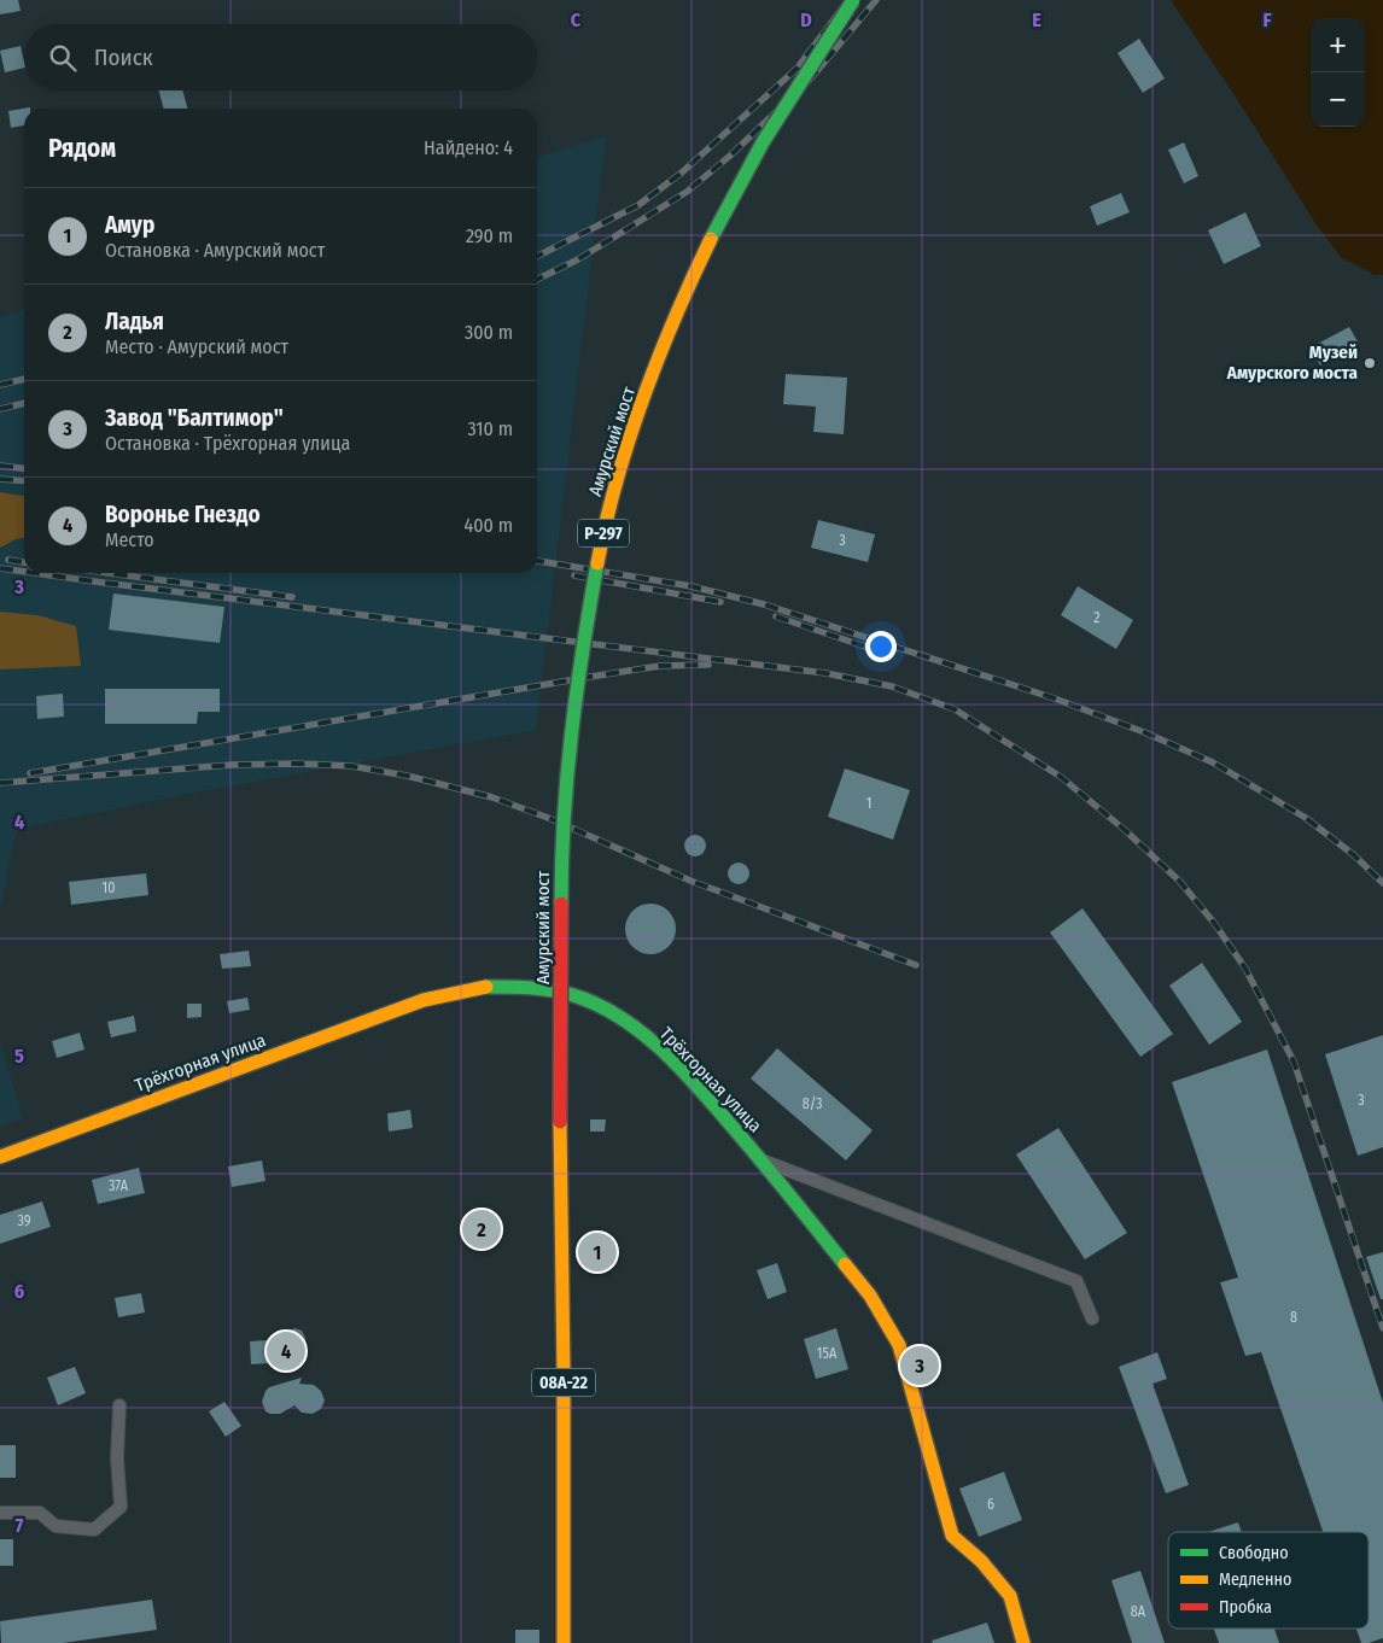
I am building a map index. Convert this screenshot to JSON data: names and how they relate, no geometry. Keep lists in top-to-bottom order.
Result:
{
  "streets": {
    "main road": [
      "Амурский мост",
      "Р-297",
      "Трёхгорная улица",
      "08А-22"
    ]
  },
  "crossings": [
    ["Амурский мост", "08А-22"]
  ],
  "places": ["Музей Амурского моста"],
  "house_numbers": [
    "3",
    "2",
    "1",
    "10",
    "3",
    "8/3",
    "37А",
    "39",
    "8",
    "15А",
    "6",
    "8А"
  ],
  "legend": ["Свободно", "Медленно", "Пробка"],
  "page": {
    "map_buttons": ["+", "−"],
    "search": "Поиск",
    "heading": ["Рядом", "Найдено: 4"],
    "list": [
      {
        "mark": "1",
        "name": "Амур",
        "note": "Остановка · Амурский мост",
        "value": "290 m"
      },
      {
        "mark": "2",
        "name": "Ладья",
        "note": "Место · Амурский мост",
        "value": "300 m"
      },
      {
        "mark": "3",
        "name": "Завод \"Балтимор\"",
        "note": "Остановка · Трёхгорная улица",
        "value": "310 m"
      },
      {
        "mark": "4",
        "name": "Воронье Гнездо",
        "note": "Место",
        "value": "400 m"
      }
    ],
    "pins": [
      "2",
      "1",
      "4",
      "3"
    ]
  },
  "grid": {
    "columns": [
      "C",
      "D",
      "E",
      "F"
    ],
    "rows": [
      "3",
      "4",
      "5",
      "6",
      "7"
    ]
  }
}
